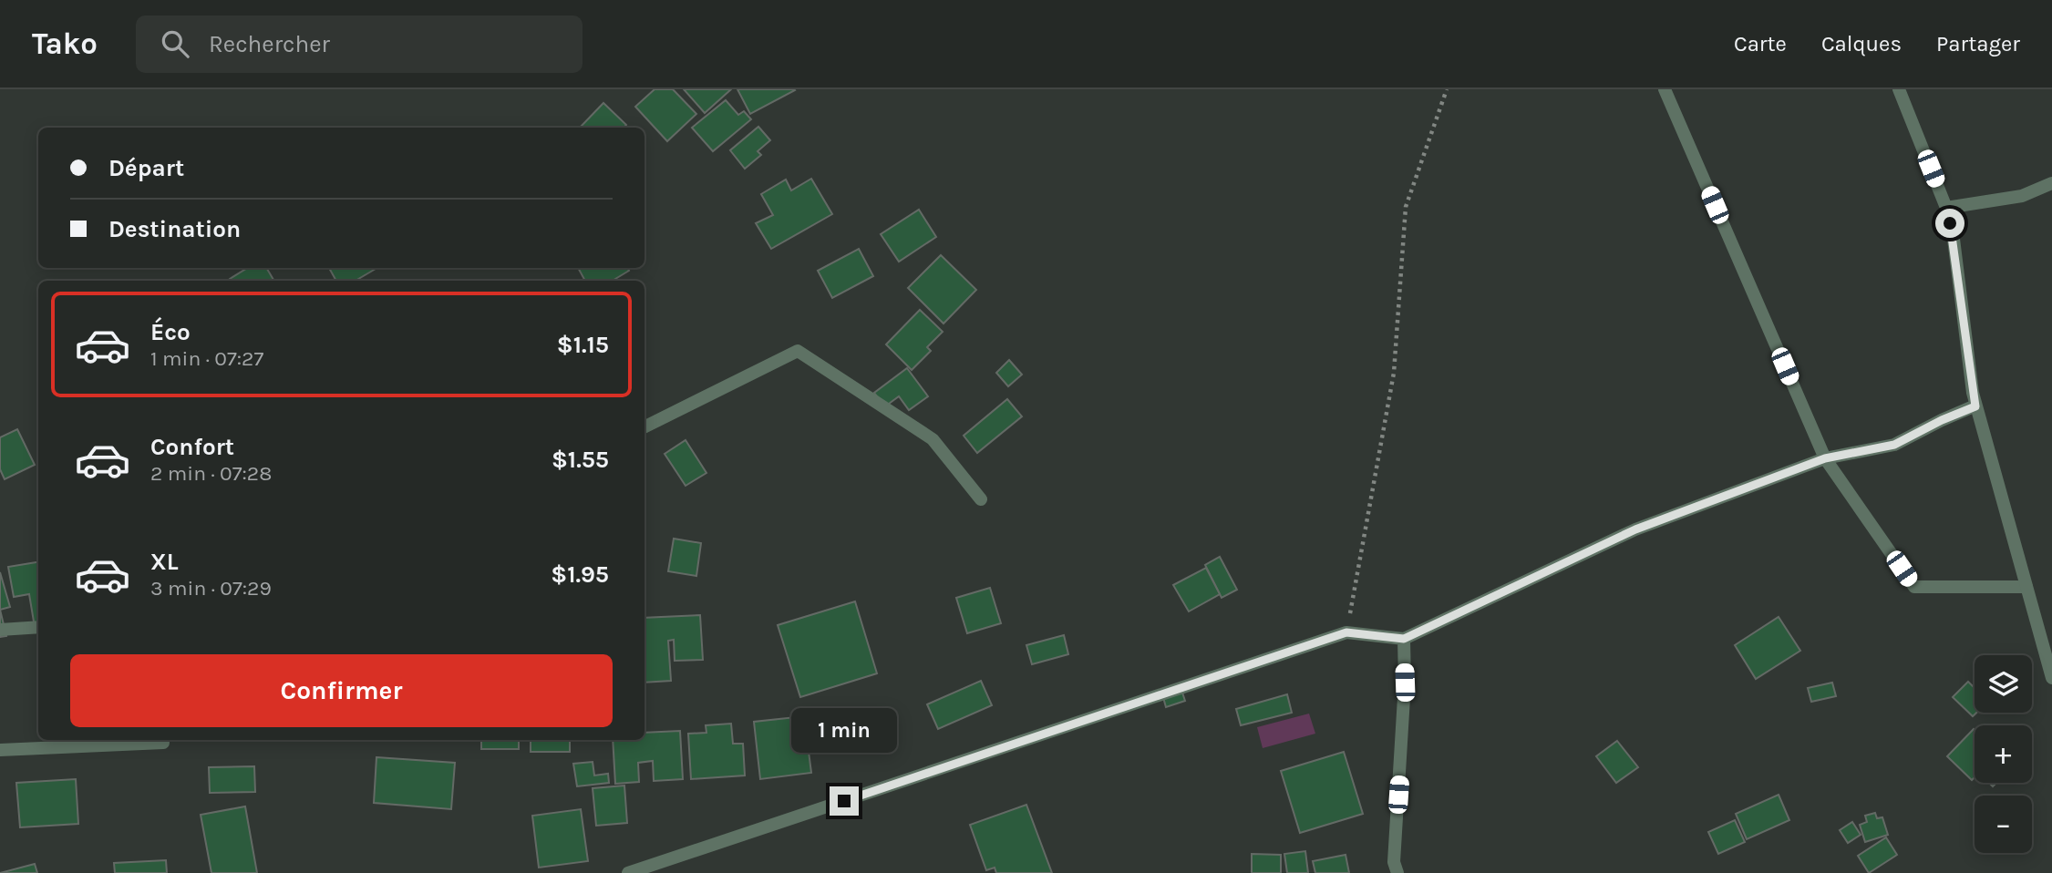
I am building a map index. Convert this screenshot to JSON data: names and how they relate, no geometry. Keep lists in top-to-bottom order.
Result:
{
  "page": {
    "header": "Tako",
    "search": "Rechercher",
    "nav": ["Carte", "Calques", "Partager"],
    "banner": ["Départ", "Destination"],
    "list": [
      {
        "name": "Éco",
        "note": "1 min · 07:27",
        "value": "$1.15"
      },
      {
        "name": "Confort",
        "note": "2 min · 07:28",
        "value": "$1.55"
      },
      {
        "name": "XL",
        "note": "3 min · 07:29",
        "value": "$1.95"
      }
    ],
    "buttons": "Confirmer",
    "map_buttons": ["+", "−"],
    "bubble": "1 min"
  }
}
